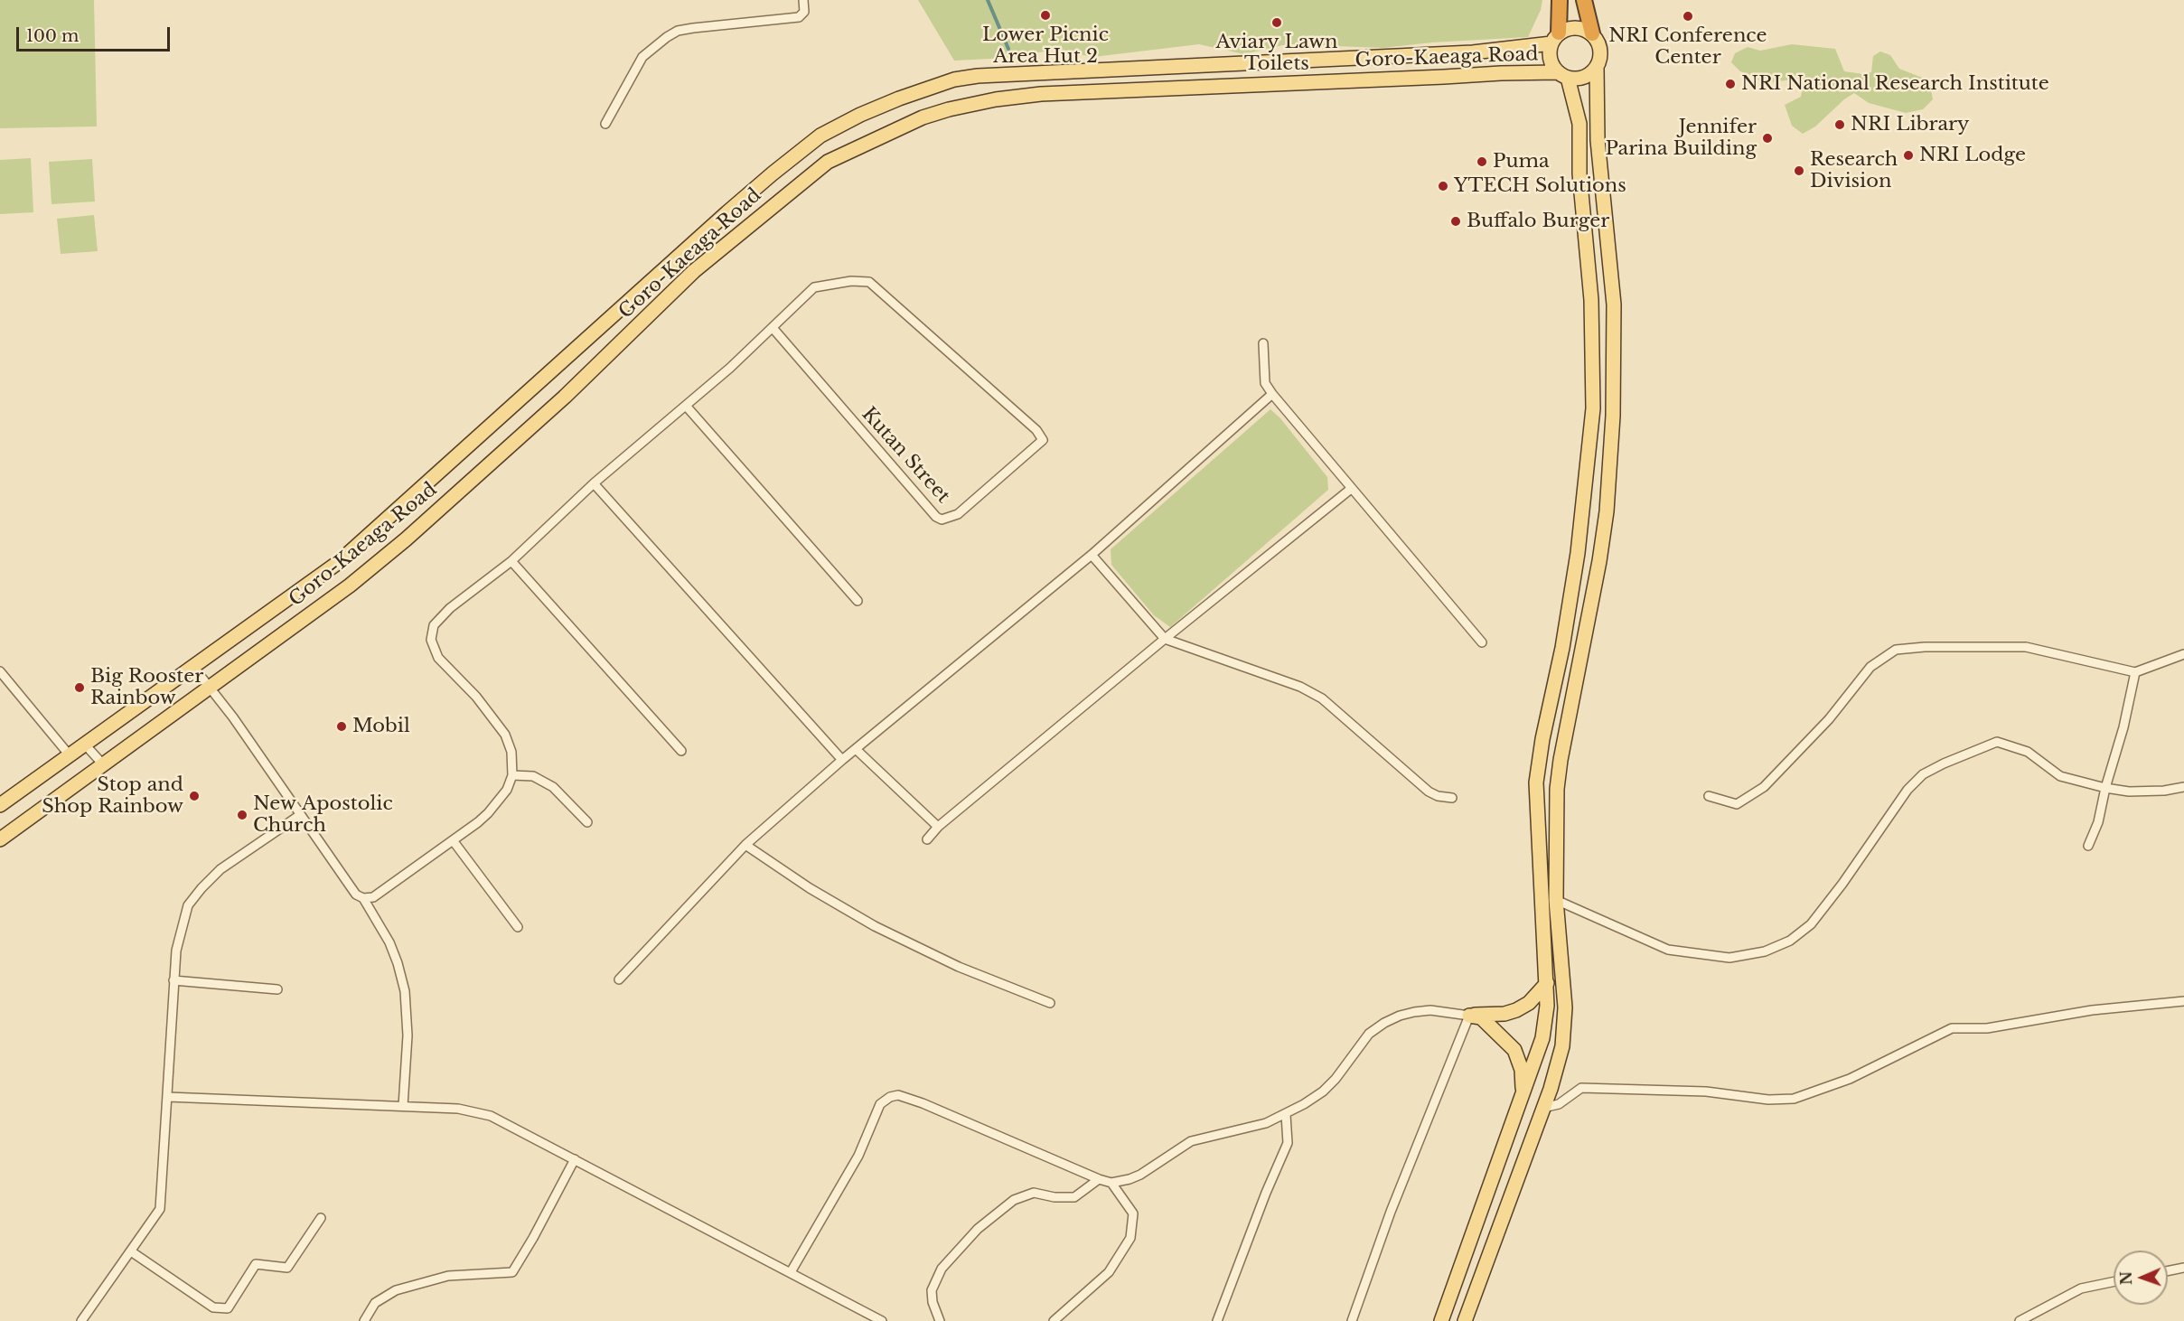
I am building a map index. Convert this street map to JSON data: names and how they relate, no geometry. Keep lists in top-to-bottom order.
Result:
{
  "streets": {
    "main road": ["Goro-Kaeaga Road"],
    "street": ["Kutan Street"]
  },
  "places": [
    "Lower Picnic Area Hut 2",
    "NRI Conference Center",
    "Aviary Lawn Toilets",
    "NRI National Research Institute",
    "NRI Library",
    "Jennifer Parina Building",
    "NRI Lodge",
    "Puma",
    "Research Division",
    "YTECH Solutions",
    "Buffalo Burger",
    "Big Rooster Rainbow",
    "Mobil",
    "Stop and Shop Rainbow",
    "New Apostolic Church"
  ],
  "scale_bar": "100 m",
  "north": "left"
}
